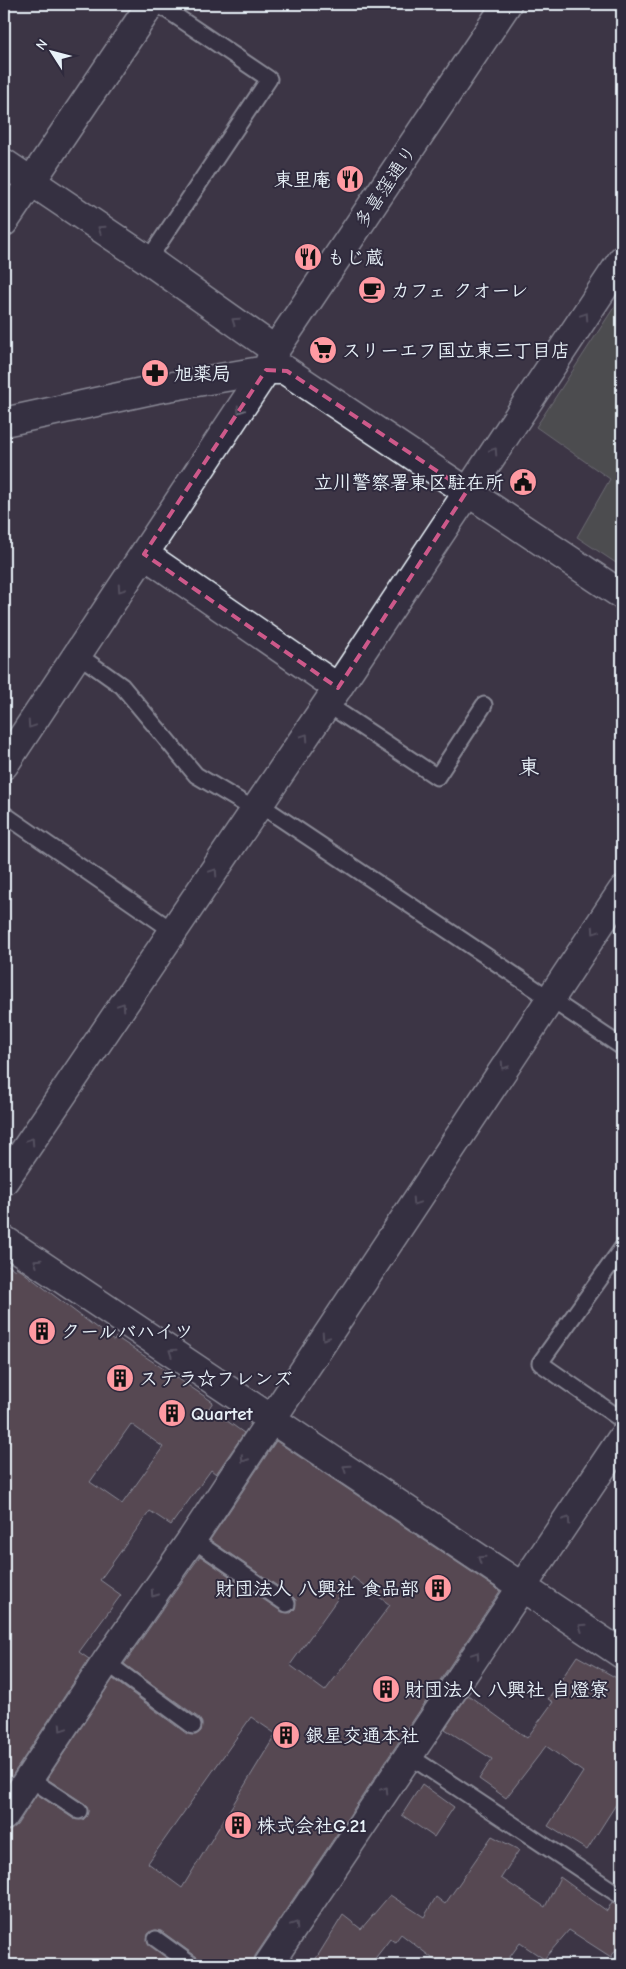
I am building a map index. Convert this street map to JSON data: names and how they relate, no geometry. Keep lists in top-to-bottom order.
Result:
{
  "streets": {
    "street": ["多喜窪通り"]
  },
  "districts": ["東"],
  "places": {
    "restaurant": ["東里庵", "もじ蔵"],
    "cafe": ["カフェ クオーレ"],
    "supermarket": ["スリーエフ国立東三丁目店"],
    "pharmacy": ["旭薬局"],
    "public building": ["立川警察署東区駐在所"],
    "building": [
      "クールバハイツ",
      "ステラ☆フレンズ",
      "Quartet",
      "財団法人 八興社 食品部",
      "財団法人 八興社 自燈寮",
      "銀星交通本社",
      "株式会社G.21"
    ]
  },
  "north": "top left"
}
